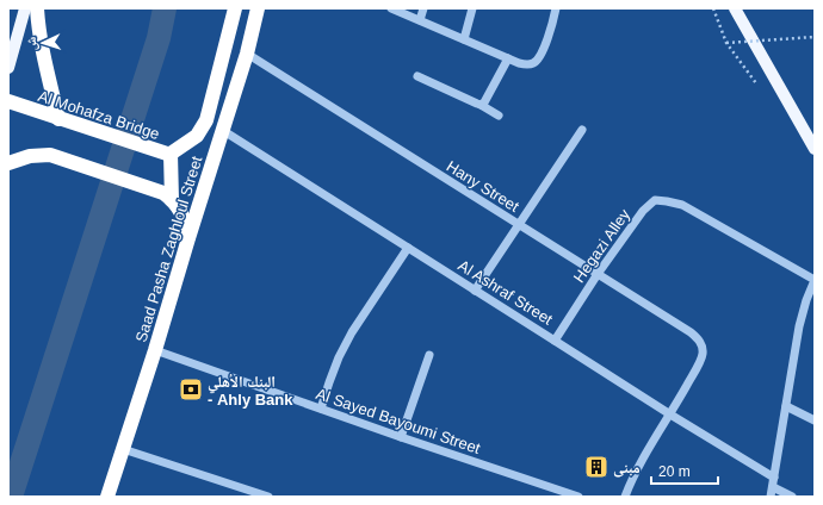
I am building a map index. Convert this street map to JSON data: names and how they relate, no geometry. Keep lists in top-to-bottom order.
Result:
{
  "streets": {
    "highway": ["Al Mohafza Bridge", "Saad Pasha Zaghloul Street"],
    "street": [
      "Hany Street",
      "Hegazi Alley",
      "Al Ashraf Street",
      "Al Sayed Bayoumi Street"
    ]
  },
  "crossings": [
    ["Hany Street", "Hegazi Alley"],
    ["Hany Street", "Saad Pasha Zaghloul Street"],
    ["Hany Street", "Al Ashraf Street"],
    ["Hegazi Alley", "Al Ashraf Street"],
    ["Saad Pasha Zaghloul Street", "Al Ashraf Street"],
    ["Saad Pasha Zaghloul Street", "Al Sayed Bayoumi Street"]
  ],
  "places": {
    "bank": ["البنك الأهلي - Ahly Bank"],
    "building": ["مبنى"]
  },
  "scale_bar": "20 m",
  "north": "left"
}
